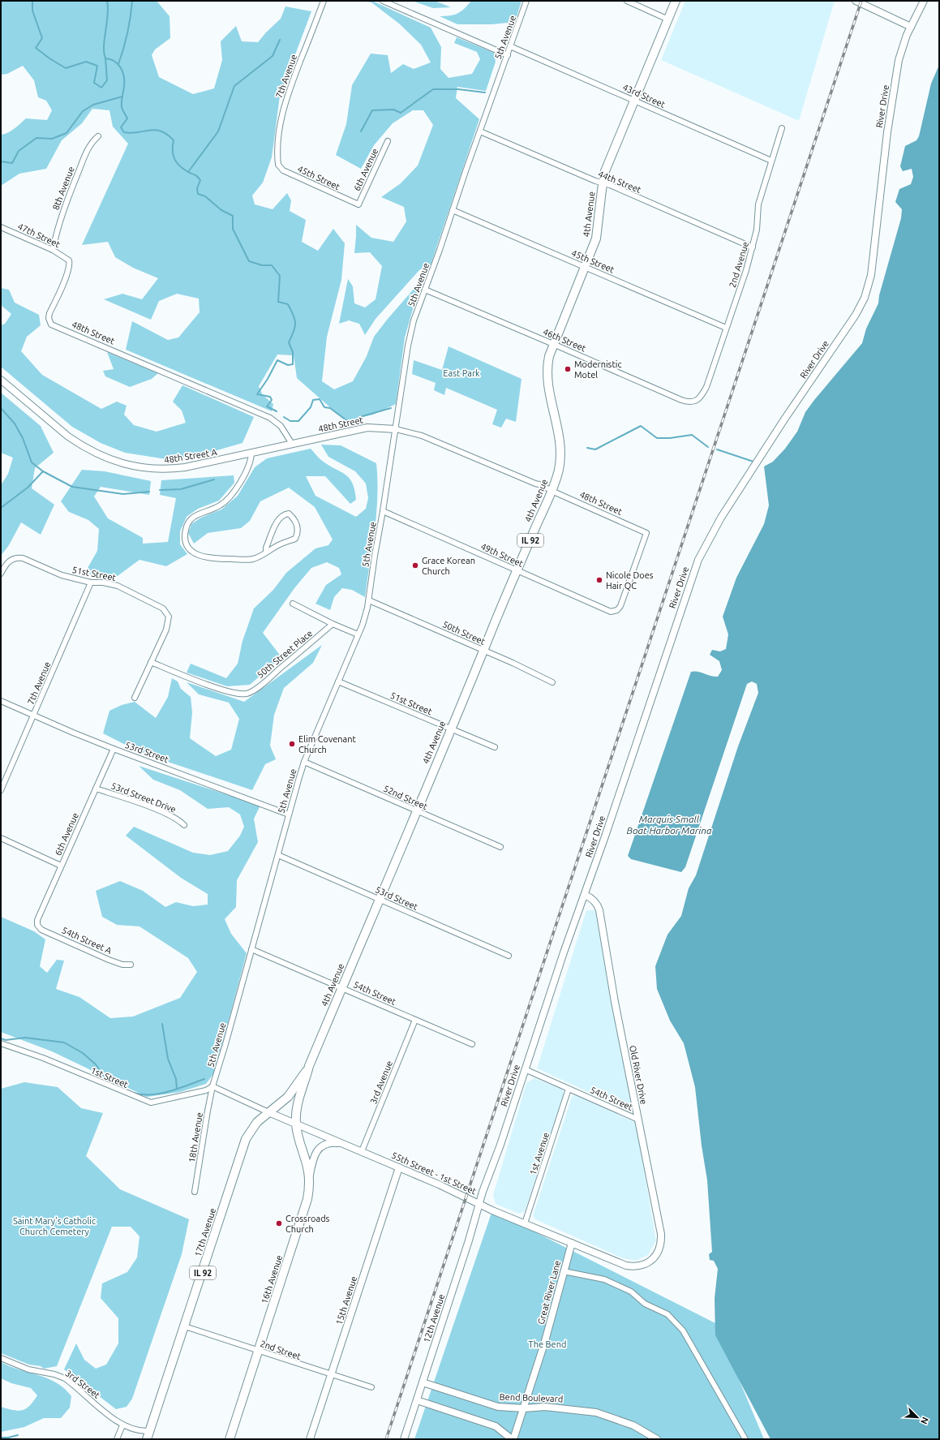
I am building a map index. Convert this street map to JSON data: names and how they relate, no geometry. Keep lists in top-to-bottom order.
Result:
{
  "streets": {
    "main road": [
      "4th Avenue",
      "IL 92",
      "17th Avenue",
      "16th Avenue"
    ],
    "street": [
      "5th Avenue",
      "7th Avenue",
      "43rd Street",
      "River Drive",
      "6th Avenue",
      "45th Street",
      "44th Street",
      "8th Avenue",
      "47th Street",
      "2nd Avenue",
      "48th Street",
      "46th Street",
      "48th Street A",
      "49th Street",
      "51st Street",
      "50th Street",
      "50th Street Place",
      "53rd Street",
      "53rd Street Drive",
      "52nd Street",
      "54th Street A",
      "54th Street",
      "Old River Drive",
      "1st Street",
      "3rd Avenue",
      "18th Avenue",
      "1st Avenue",
      "55th Street - 1st Street",
      "Great River Lane",
      "15th Avenue",
      "12th Avenue",
      "2nd Street",
      "3rd Street",
      "Bend Boulevard"
    ]
  },
  "crossings": [
    ["5th Avenue", "43rd Street"],
    ["5th Avenue", "45th Street"],
    ["5th Avenue", "44th Street"],
    ["5th Avenue", "48th Street"],
    ["5th Avenue", "46th Street"],
    ["5th Avenue", "49th Street"],
    ["5th Avenue", "51st Street"],
    ["5th Avenue", "50th Street"],
    ["5th Avenue", "53rd Street"],
    ["5th Avenue", "52nd Street"],
    ["5th Avenue", "54th Street"],
    ["5th Avenue", "1st Street"],
    ["5th Avenue", "18th Avenue"],
    ["5th Avenue", "55th Street - 1st Street"],
    ["7th Avenue", "45th Street"],
    ["7th Avenue", "51st Street"],
    ["7th Avenue", "53rd Street"],
    ["43rd Street", "4th Avenue"],
    ["43rd Street", "2nd Avenue"],
    ["River Drive", "54th Street"],
    ["River Drive", "Old River Drive"],
    ["River Drive", "55th Street - 1st Street"],
    ["River Drive", "12th Avenue"],
    ["6th Avenue", "45th Street"],
    ["6th Avenue", "53rd Street"],
    ["6th Avenue", "53rd Street Drive"],
    ["6th Avenue", "54th Street A"],
    ["45th Street", "4th Avenue"],
    ["45th Street", "2nd Avenue"],
    ["44th Street", "4th Avenue"],
    ["44th Street", "2nd Avenue"],
    ["8th Avenue", "47th Street"],
    ["4th Avenue", "48th Street"],
    ["4th Avenue", "46th Street"],
    ["4th Avenue", "49th Street"],
    ["4th Avenue", "51st Street"],
    ["4th Avenue", "50th Street"],
    ["4th Avenue", "53rd Street"],
    ["4th Avenue", "52nd Street"],
    ["4th Avenue", "54th Street"],
    ["4th Avenue", "55th Street - 1st Street"],
    ["4th Avenue", "17th Avenue"],
    ["4th Avenue", "16th Avenue"],
    ["47th Street", "48th Street"],
    ["2nd Avenue", "46th Street"],
    ["48th Street", "48th Street A"],
    ["48th Street", "49th Street"],
    ["51st Street", "50th Street Place"],
    ["54th Street", "Old River Drive"],
    ["54th Street", "3rd Avenue"],
    ["54th Street", "1st Avenue"],
    ["Old River Drive", "55th Street - 1st Street"],
    ["1st Street", "18th Avenue"],
    ["1st Street", "55th Street - 1st Street"],
    ["3rd Avenue", "55th Street - 1st Street"],
    ["18th Avenue", "55th Street - 1st Street"],
    ["1st Avenue", "55th Street - 1st Street"],
    ["55th Street - 1st Street", "17th Avenue"],
    ["55th Street - 1st Street", "16th Avenue"],
    ["55th Street - 1st Street", "Great River Lane"],
    ["55th Street - 1st Street", "15th Avenue"],
    ["55th Street - 1st Street", "12th Avenue"],
    ["17th Avenue", "2nd Street"],
    ["17th Avenue", "3rd Street"],
    ["16th Avenue", "2nd Street"],
    ["Great River Lane", "Bend Boulevard"],
    ["15th Avenue", "2nd Street"],
    ["12th Avenue", "Bend Boulevard"]
  ],
  "water": ["Marquis Small Boat Harbor Marina"],
  "parks": ["East Park", "Saint Mary's Catholic Church Cemetery", "The Bend"],
  "places": [
    "Modernistic Motel",
    "Grace Korean Church",
    "Nicole Does Hair QC",
    "Elim Covenant Church",
    "Crossroads Church"
  ],
  "north": "bottom right"
}
